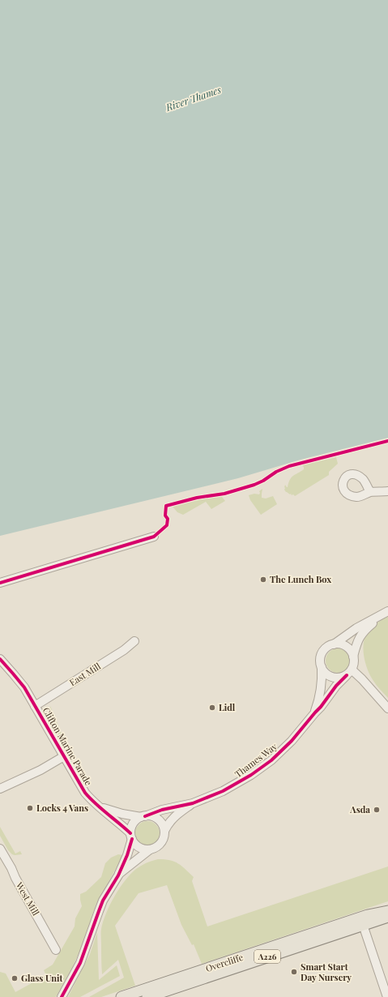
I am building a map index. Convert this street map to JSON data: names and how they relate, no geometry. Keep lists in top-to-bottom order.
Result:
{
  "streets": {
    "main road": ["A226", "Overcliffe"],
    "street": [
      "East Mill",
      "Clifton Marine Parade",
      "Thames Way",
      "West Mill"
    ]
  },
  "crossings": [
    ["East Mill", "Clifton Marine Parade"],
    ["Clifton Marine Parade", "Thames Way"]
  ],
  "water": ["River Thames"],
  "places": [
    "The Lunch Box",
    "Lidl",
    "Locks 4 Vans",
    "Asda",
    "Smart Start Day Nursery",
    "Glass Unit"
  ]
}
